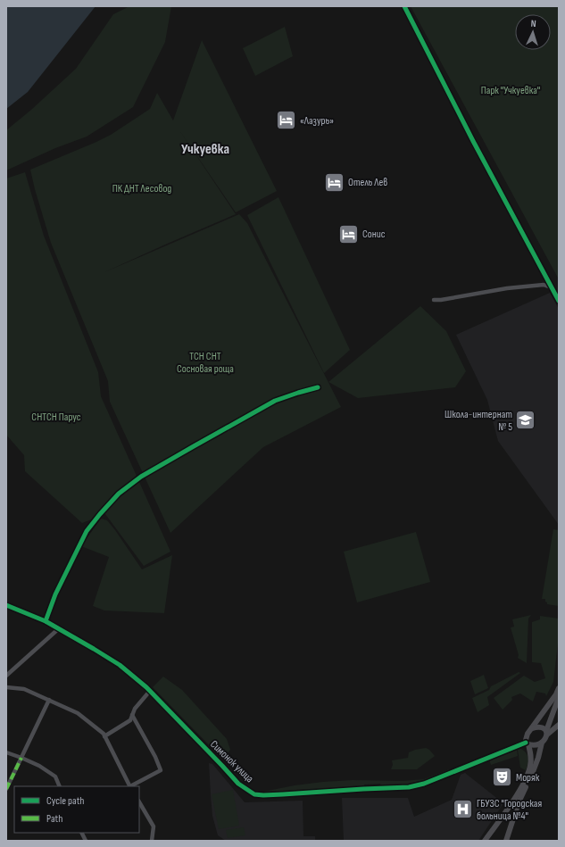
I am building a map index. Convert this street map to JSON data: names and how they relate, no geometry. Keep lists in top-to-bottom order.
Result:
{
  "streets": {
    "street": ["Симонок улица"]
  },
  "districts": ["Учкуевка"],
  "parks": [
    "Парк \"Учкуевка\"",
    "ПК ДНТ Лесовод",
    "ТСН СНТ Сосновая роща",
    "СНТСН Парус"
  ],
  "places": {
    "hotel": ["«Лазурь»", "Отель Лев", "Сонис"],
    "school or university": ["Школа-интернат № 5"],
    "theatre": ["Моряк"],
    "hospital": ["ГБУЗС \"Городская больница №4\""]
  },
  "legend": ["Cycle path", "Path"],
  "north": "top"
}
